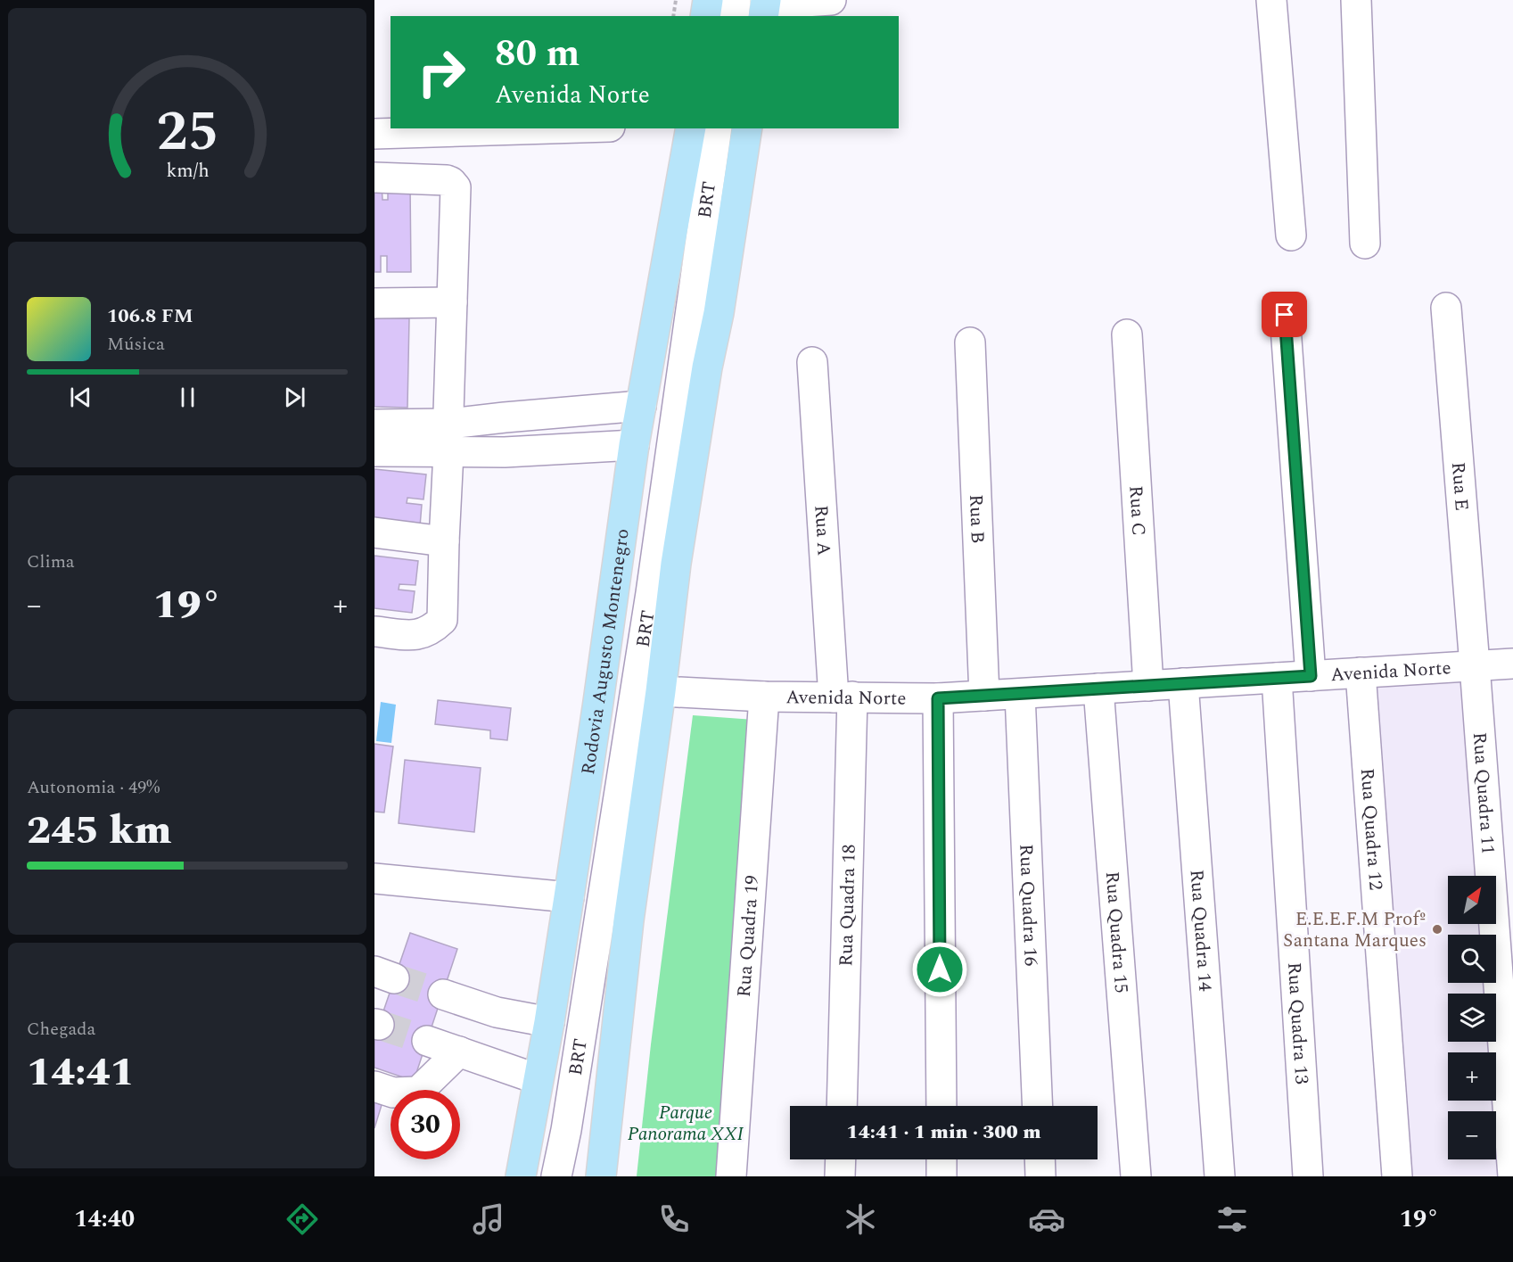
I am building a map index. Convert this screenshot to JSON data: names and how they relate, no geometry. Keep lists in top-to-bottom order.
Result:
{
  "streets": {
    "main road": ["Rodovia Augusto Montenegro"],
    "street": [
      "BRT",
      "Rua E",
      "Rua C",
      "Rua B",
      "Rua A",
      "Avenida Norte",
      "Rua Quadra 11",
      "Rua Quadra 12",
      "Rua Quadra 16",
      "Rua Quadra 18",
      "Rua Quadra 14",
      "Rua Quadra 15",
      "Rua Quadra 19",
      "Rua Quadra 13"
    ]
  },
  "crossings": [
    ["Rua E", "Avenida Norte"],
    ["Rua E", "Rua Quadra 11"],
    ["Rua C", "Avenida Norte"],
    ["Rua B", "Avenida Norte"],
    ["Rua A", "Avenida Norte"],
    ["Rua A", "Rua Quadra 18"],
    ["Avenida Norte", "Rua Quadra 11"],
    ["Avenida Norte", "Rua Quadra 12"],
    ["Avenida Norte", "Rua Quadra 16"],
    ["Avenida Norte", "Rua Quadra 18"],
    ["Avenida Norte", "Rua Quadra 14"],
    ["Avenida Norte", "Rua Quadra 15"],
    ["Avenida Norte", "Rua Quadra 19"],
    ["Avenida Norte", "Rua Quadra 13"]
  ],
  "parks": ["Parque Panorama XXI"],
  "places": ["E.E.E.F.M Profº Santana Marques"],
  "north": "top right",
  "page": {
    "turn": ["80 m", "Avenida Norte"],
    "song": ["106.8 FM", "Música"],
    "tile": [
      "Clima",
      ["Autonomia · 49%", "245 km"],
      ["Chegada", "14:41"]
    ],
    "heat": ["−", "19°", "+"],
    "map_buttons": ["+", "−"],
    "limit": "30",
    "trip": "14:41 · 1 min · 300 m",
    "tabs": ["14:40", "19°"],
    "gauge": ["25", "km/h"]
  }
}
